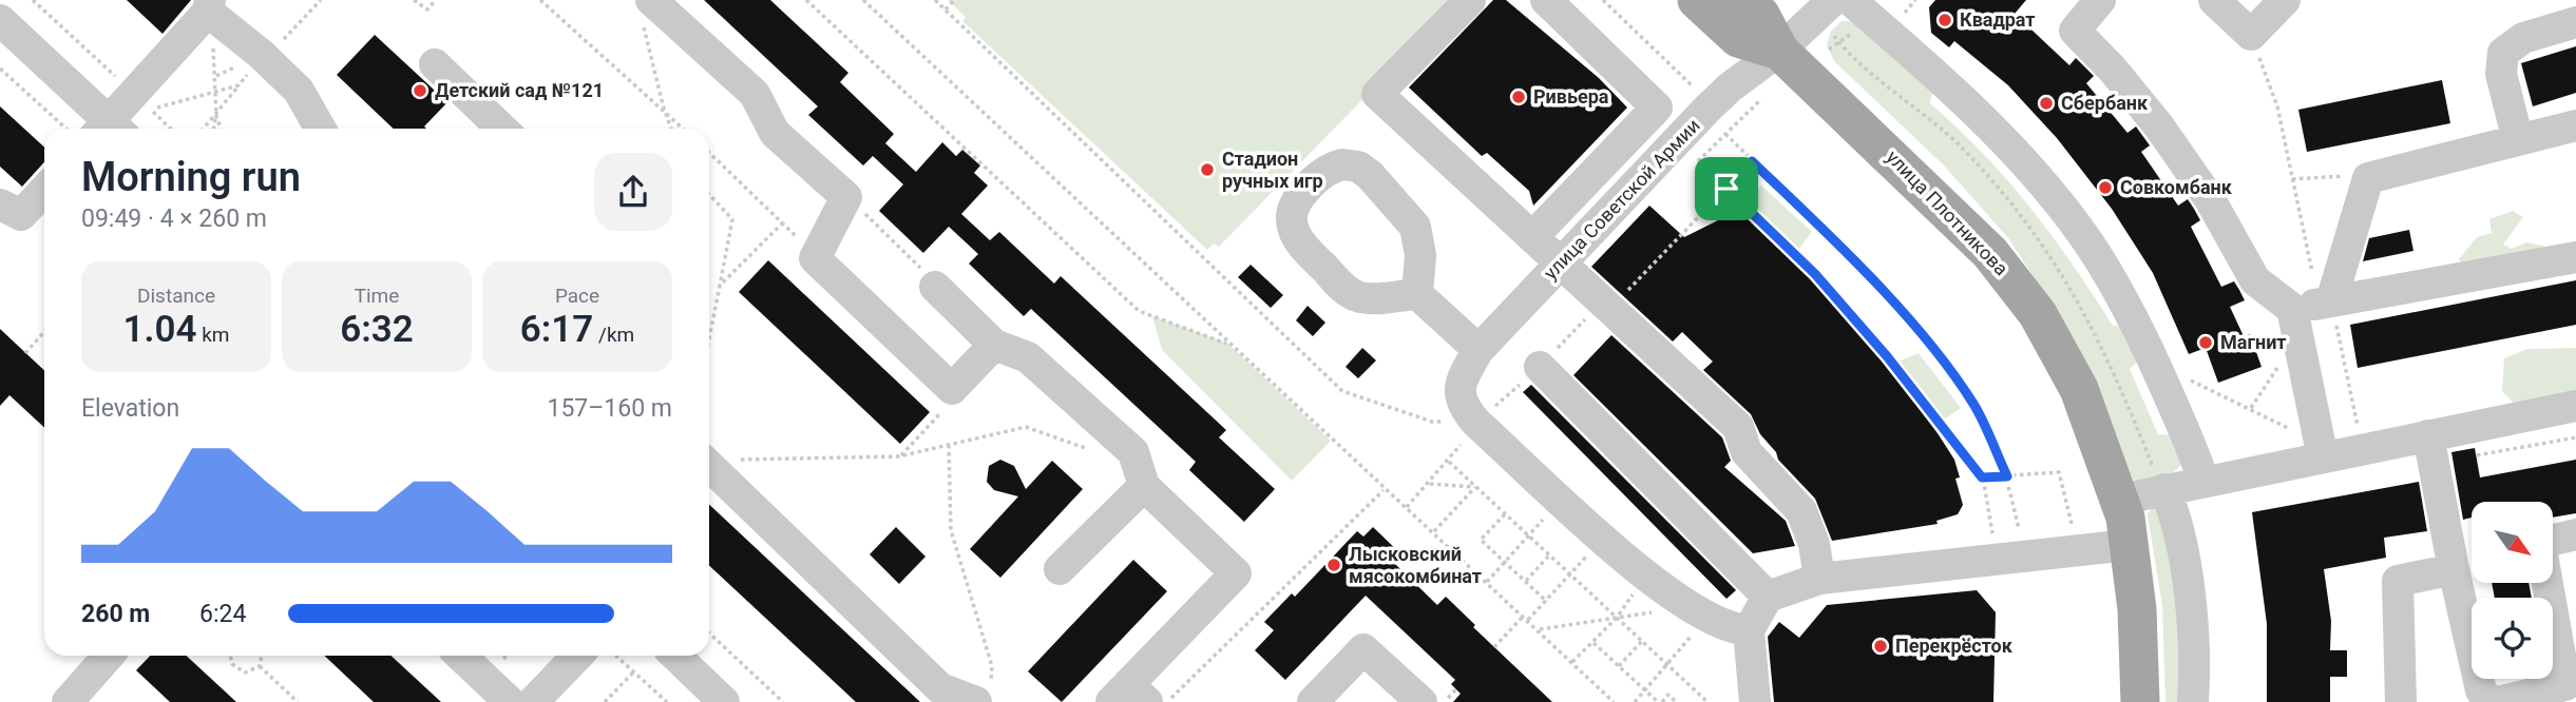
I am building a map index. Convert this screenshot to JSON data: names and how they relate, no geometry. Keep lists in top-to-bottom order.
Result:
{
  "streets": {
    "main road": ["улица Плотникова"],
    "street": ["улица Советской Армии"]
  },
  "crossings": [
    ["улица Советской Армии", "улица Плотникова"]
  ],
  "places": [
    "Квадрат",
    "Детский сад №121",
    "Ривьера",
    "Сбербанк",
    "Стадион ручных игр",
    "Совкомбанк",
    "Магнит",
    "Лысковский мясокомбинат",
    "Перекрёсток"
  ],
  "north": "bottom right",
  "page": {
    "heading": ["Morning run", "09:49 · 4 × 260 m"],
    "stats": [
      ["Distance", "1.04 km"],
      ["Time", "6:32"],
      ["Pace", "6:17 /km"]
    ],
    "chart": ["Elevation", "157–160 m"],
    "list": [
      {
        "name": "260 m",
        "note": "6:24"
      }
    ]
  }
}
